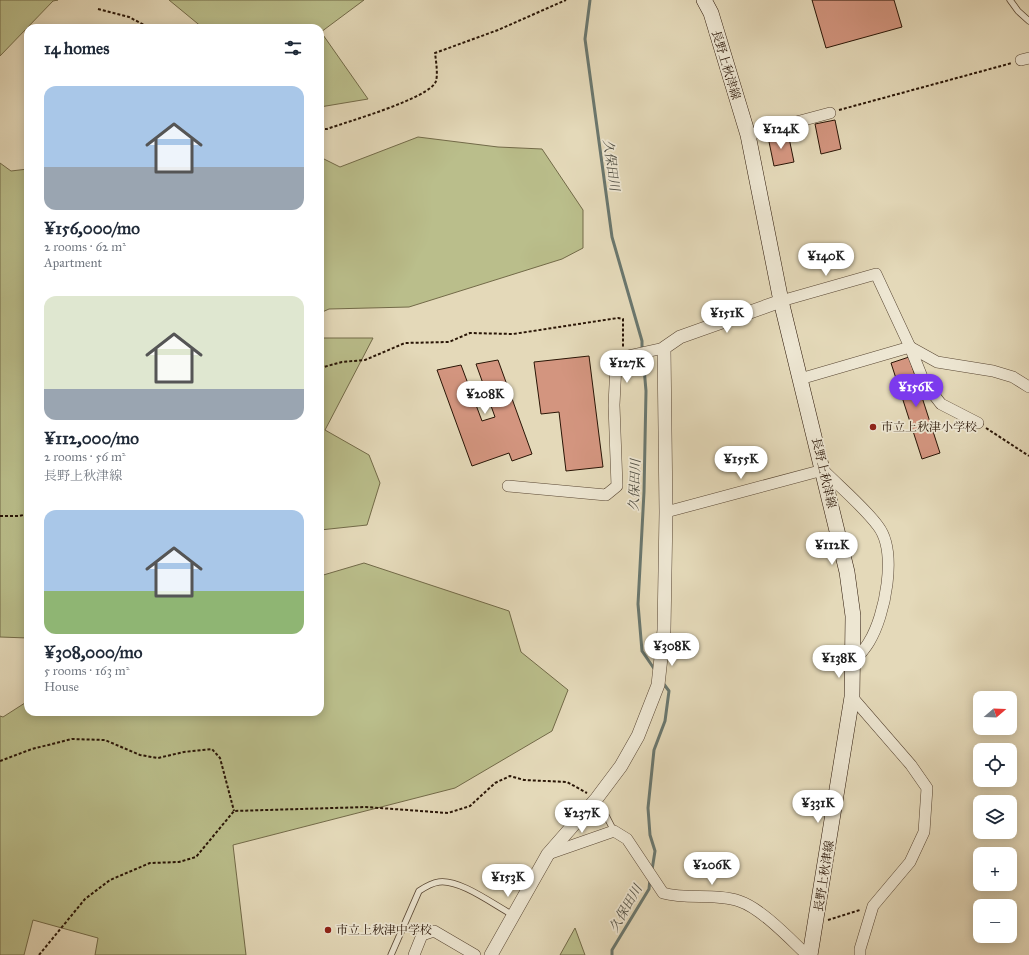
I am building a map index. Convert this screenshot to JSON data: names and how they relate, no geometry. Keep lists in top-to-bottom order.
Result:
{
  "streets": {
    "main road": ["長野上秋津線"]
  },
  "water": ["久保田川"],
  "places": ["市立上秋津小学校", "市立上秋津中学校"],
  "north": "right",
  "page": {
    "heading": "14 homes",
    "list": [
      {
        "name": "¥156,000/mo",
        "note": "2 rooms · 62 m² · Apartment"
      },
      {
        "name": "¥112,000/mo",
        "note": "2 rooms · 56 m² · 長野上秋津線"
      },
      {
        "name": "¥308,000/mo",
        "note": "5 rooms · 163 m² · House"
      }
    ],
    "price": [
      "¥124K",
      "¥140K",
      "¥151K",
      "¥127K",
      "¥156K",
      "¥208K",
      "¥155K",
      "¥112K",
      "¥308K",
      "¥138K",
      "¥331K",
      "¥237K",
      "¥206K",
      "¥153K"
    ],
    "map_buttons": ["+", "−"]
  }
}
